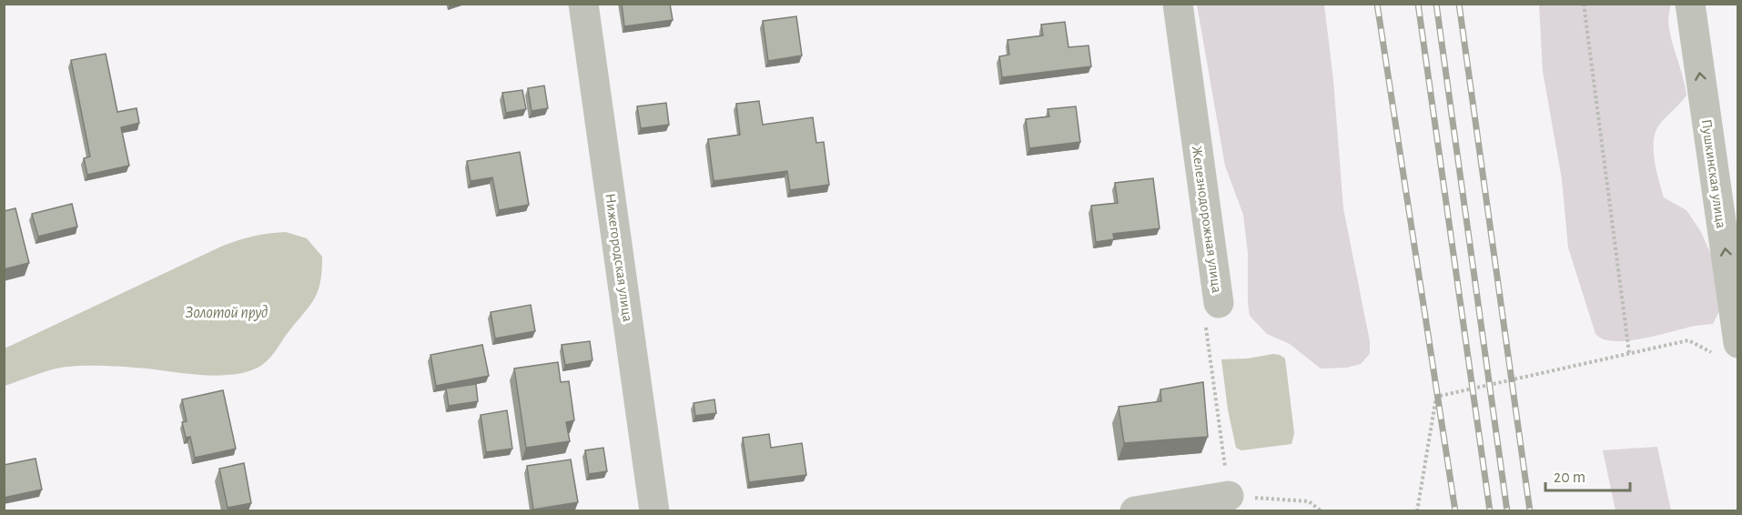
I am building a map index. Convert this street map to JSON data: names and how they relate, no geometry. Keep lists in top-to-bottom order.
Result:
{
  "streets": {
    "street": ["Пушкинская улица", "Железнодорожная улица", "Нижегородская улица"]
  },
  "one_way": ["Пушкинская улица"],
  "water": ["Золотой пруд"],
  "scale_bar": "20 m"
}
